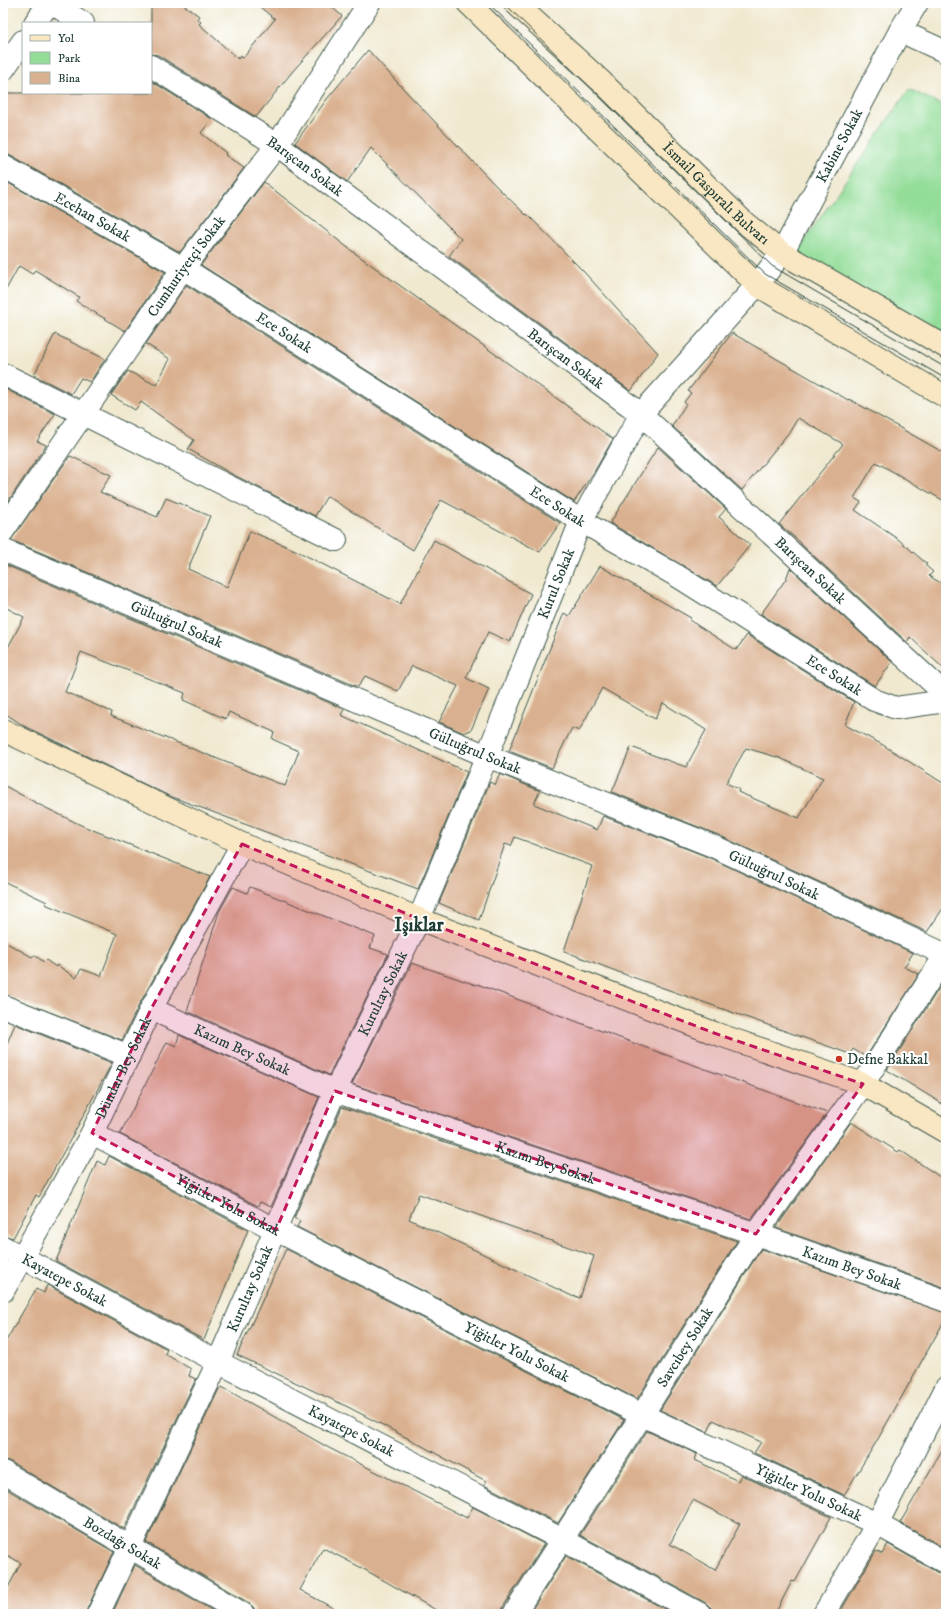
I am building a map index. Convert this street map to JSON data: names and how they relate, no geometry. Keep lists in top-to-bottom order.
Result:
{
  "streets": {
    "main road": ["İsmail Gaspıralı Bulvarı"],
    "street": [
      "Kabine Sokak",
      "Barışcan Sokak",
      "Ecehan Sokak",
      "Cumhuriyetçi Sokak",
      "Ece Sokak",
      "Kurul Sokak",
      "Gültuğrul Sokak",
      "Kurultay Sokak",
      "Kazım Bey Sokak",
      "Dündar Bey Sokak",
      "Yiğitler Yolu Sokak",
      "Kayatepe Sokak",
      "Savcıbey Sokak",
      "Bozdağı Sokak"
    ]
  },
  "crossings": [
    ["Kabine Sokak", "İsmail Gaspıralı Bulvarı"],
    ["Kabine Sokak", "Kurul Sokak"],
    ["Barışcan Sokak", "Cumhuriyetçi Sokak"],
    ["Barışcan Sokak", "Kurul Sokak"],
    ["Ecehan Sokak", "Cumhuriyetçi Sokak"],
    ["Ecehan Sokak", "Ece Sokak"],
    ["Cumhuriyetçi Sokak", "Ece Sokak"],
    ["Ece Sokak", "Kurul Sokak"],
    ["Kurul Sokak", "Gültuğrul Sokak"],
    ["Kurul Sokak", "Kurultay Sokak"],
    ["Gültuğrul Sokak", "Savcıbey Sokak"],
    ["Kurultay Sokak", "Kazım Bey Sokak"],
    ["Kurultay Sokak", "Yiğitler Yolu Sokak"],
    ["Kurultay Sokak", "Kayatepe Sokak"],
    ["Kurultay Sokak", "Bozdağı Sokak"],
    ["Kazım Bey Sokak", "Dündar Bey Sokak"],
    ["Kazım Bey Sokak", "Savcıbey Sokak"],
    ["Dündar Bey Sokak", "Yiğitler Yolu Sokak"],
    ["Dündar Bey Sokak", "Kayatepe Sokak"],
    ["Yiğitler Yolu Sokak", "Savcıbey Sokak"],
    ["Kayatepe Sokak", "Savcıbey Sokak"]
  ],
  "districts": ["Işıklar"],
  "places": ["Defne Bakkal"],
  "legend": ["Yol", "Park", "Bina"]
}
